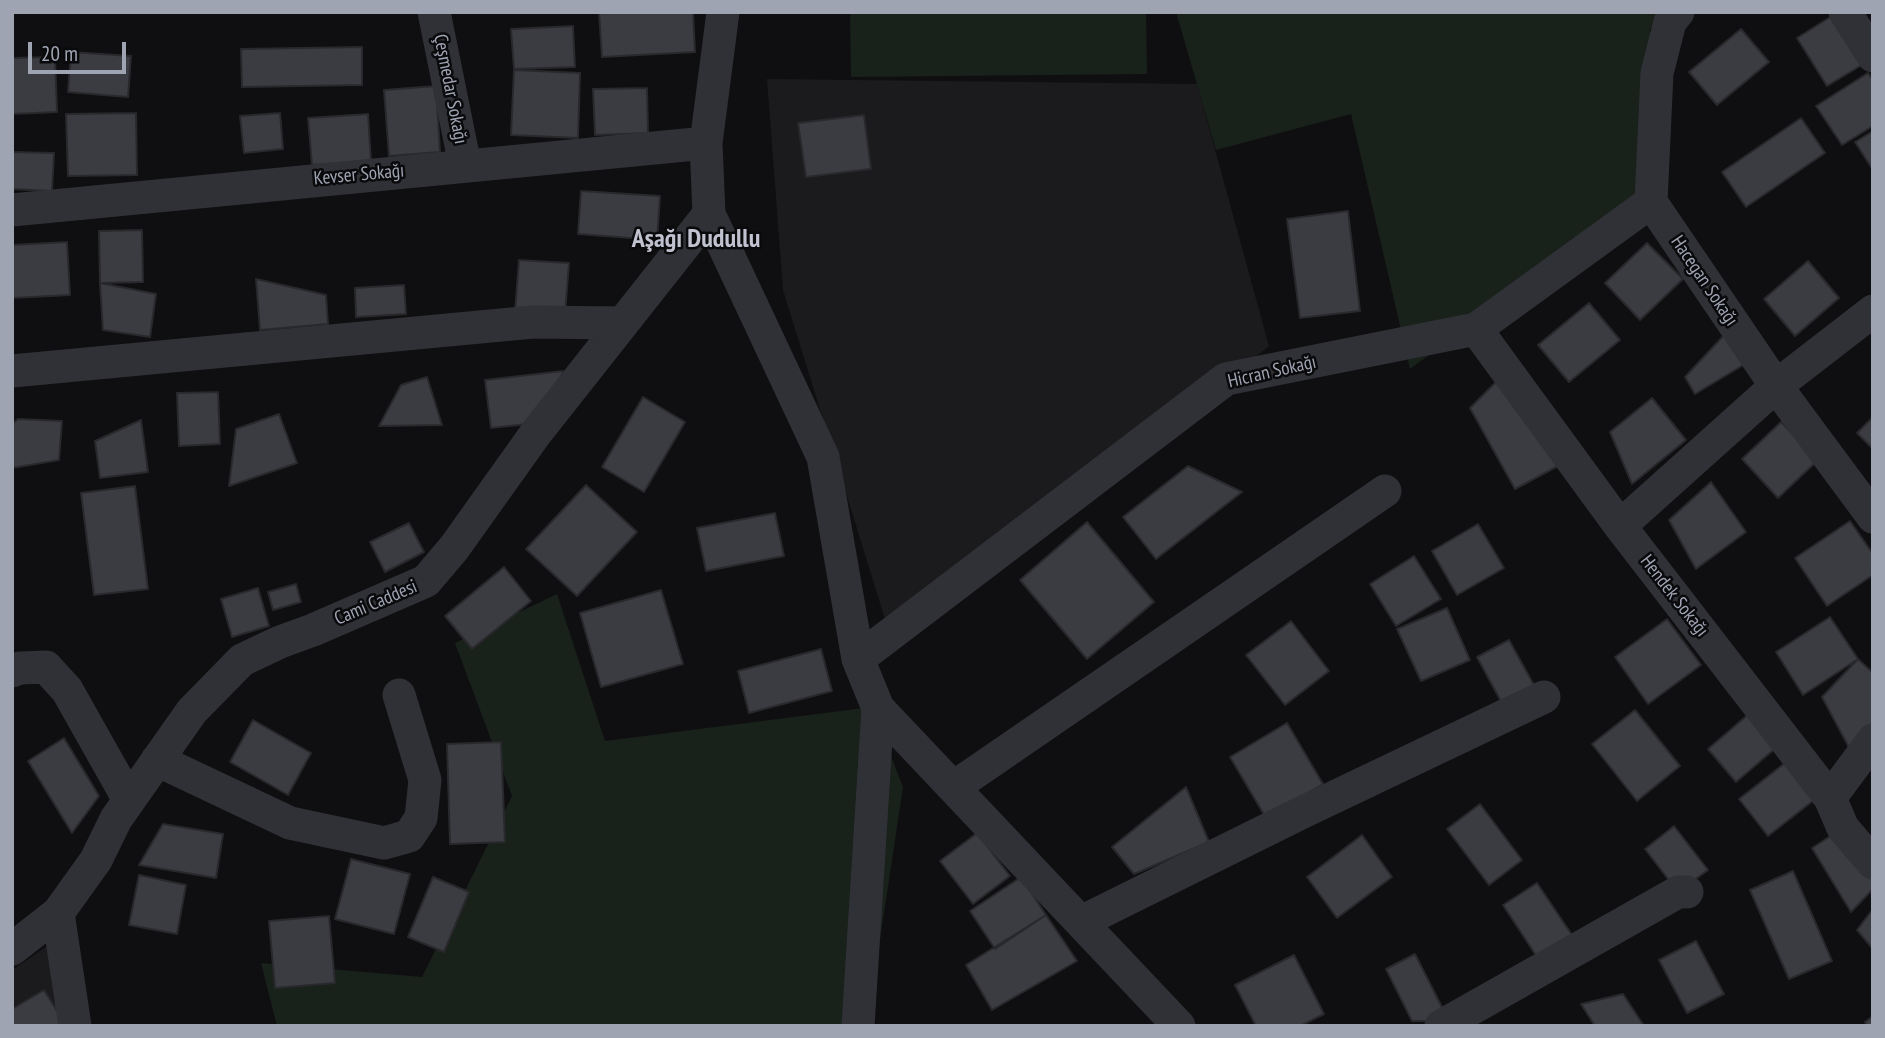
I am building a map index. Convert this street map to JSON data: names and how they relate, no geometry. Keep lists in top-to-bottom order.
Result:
{
  "streets": {
    "street": [
      "Çeşmedar Sokağı",
      "Kevser Sokağı",
      "Hacegan Sokağı",
      "Hicran Sokağı",
      "Hendek Sokağı",
      "Cami Caddesi"
    ]
  },
  "crossings": [
    ["Çeşmedar Sokağı", "Kevser Sokağı"],
    ["Hacegan Sokağı", "Hicran Sokağı"],
    ["Hicran Sokağı", "Hendek Sokağı"]
  ],
  "districts": ["Aşağı Dudullu"],
  "scale_bar": "20 m"
}
